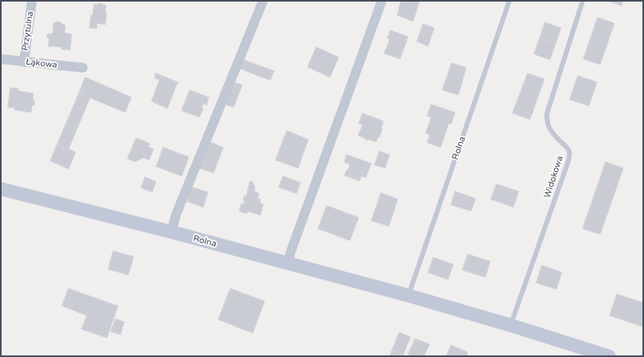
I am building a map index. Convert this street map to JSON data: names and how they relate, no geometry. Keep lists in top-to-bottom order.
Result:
{
  "streets": {
    "street": ["Przytulna", "Łąkowa", "Rolna"],
    "lane": ["Widokowa"]
  },
  "crossings": [
    ["Przytulna", "Łąkowa"],
    ["Rolna", "Widokowa"]
  ]
}
